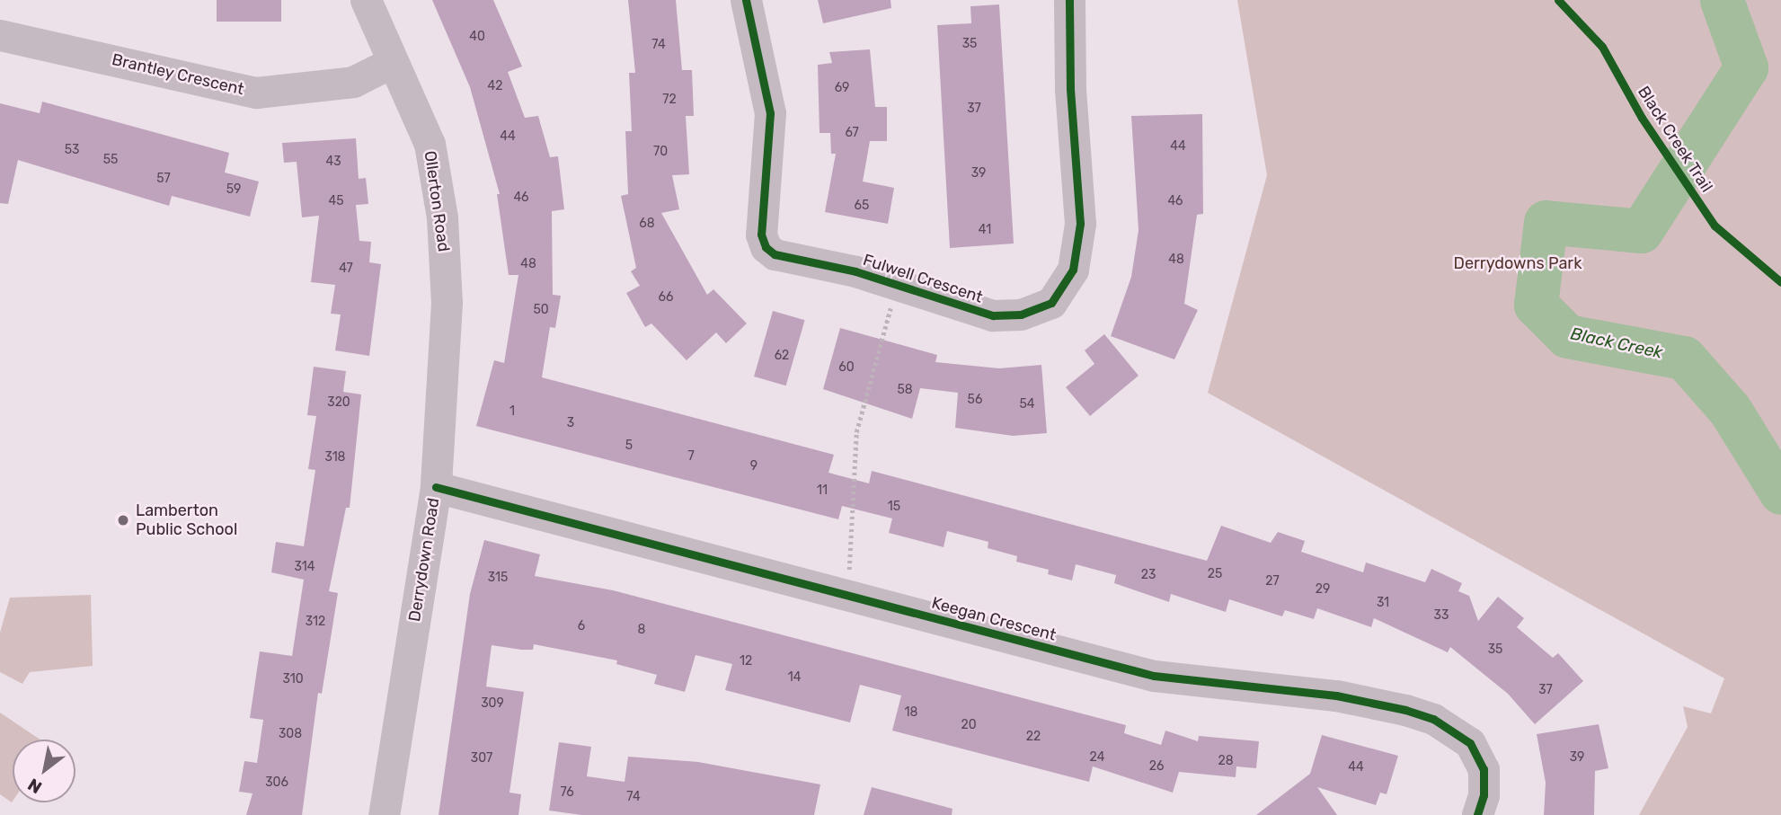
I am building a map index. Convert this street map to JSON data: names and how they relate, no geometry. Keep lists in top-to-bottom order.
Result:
{
  "streets": {
    "street": [
      "Brantley Crescent",
      "Ollerton Road",
      "Fulwell Crescent",
      "Derrydown Road",
      "Keegan Crescent"
    ],
    "cycle path": ["Black Creek Trail"]
  },
  "crossings": [
    ["Brantley Crescent", "Ollerton Road"],
    ["Ollerton Road", "Derrydown Road"],
    ["Derrydown Road", "Keegan Crescent"]
  ],
  "water": ["Black Creek"],
  "parks": ["Derrydowns Park"],
  "places": ["Lamberton Public School"],
  "house_numbers": [
    "40",
    "35",
    "74",
    "42",
    "69",
    "72",
    "37",
    "67",
    "44",
    "44",
    "53",
    "70",
    "55",
    "43",
    "39",
    "57",
    "59",
    "46",
    "45",
    "46",
    "65",
    "68",
    "41",
    "48",
    "48",
    "47",
    "66",
    "50",
    "62",
    "60",
    "58",
    "56",
    "320",
    "54",
    "1",
    "3",
    "5",
    "7",
    "318",
    "9",
    "11",
    "15",
    "314",
    "25",
    "23",
    "315",
    "27",
    "29",
    "31",
    "33",
    "312",
    "6",
    "8",
    "35",
    "12",
    "14",
    "310",
    "37",
    "309",
    "18",
    "20",
    "308",
    "22",
    "24",
    "39",
    "307",
    "28",
    "26",
    "44",
    "306",
    "76",
    "74"
  ],
  "north": "bottom left"
}
